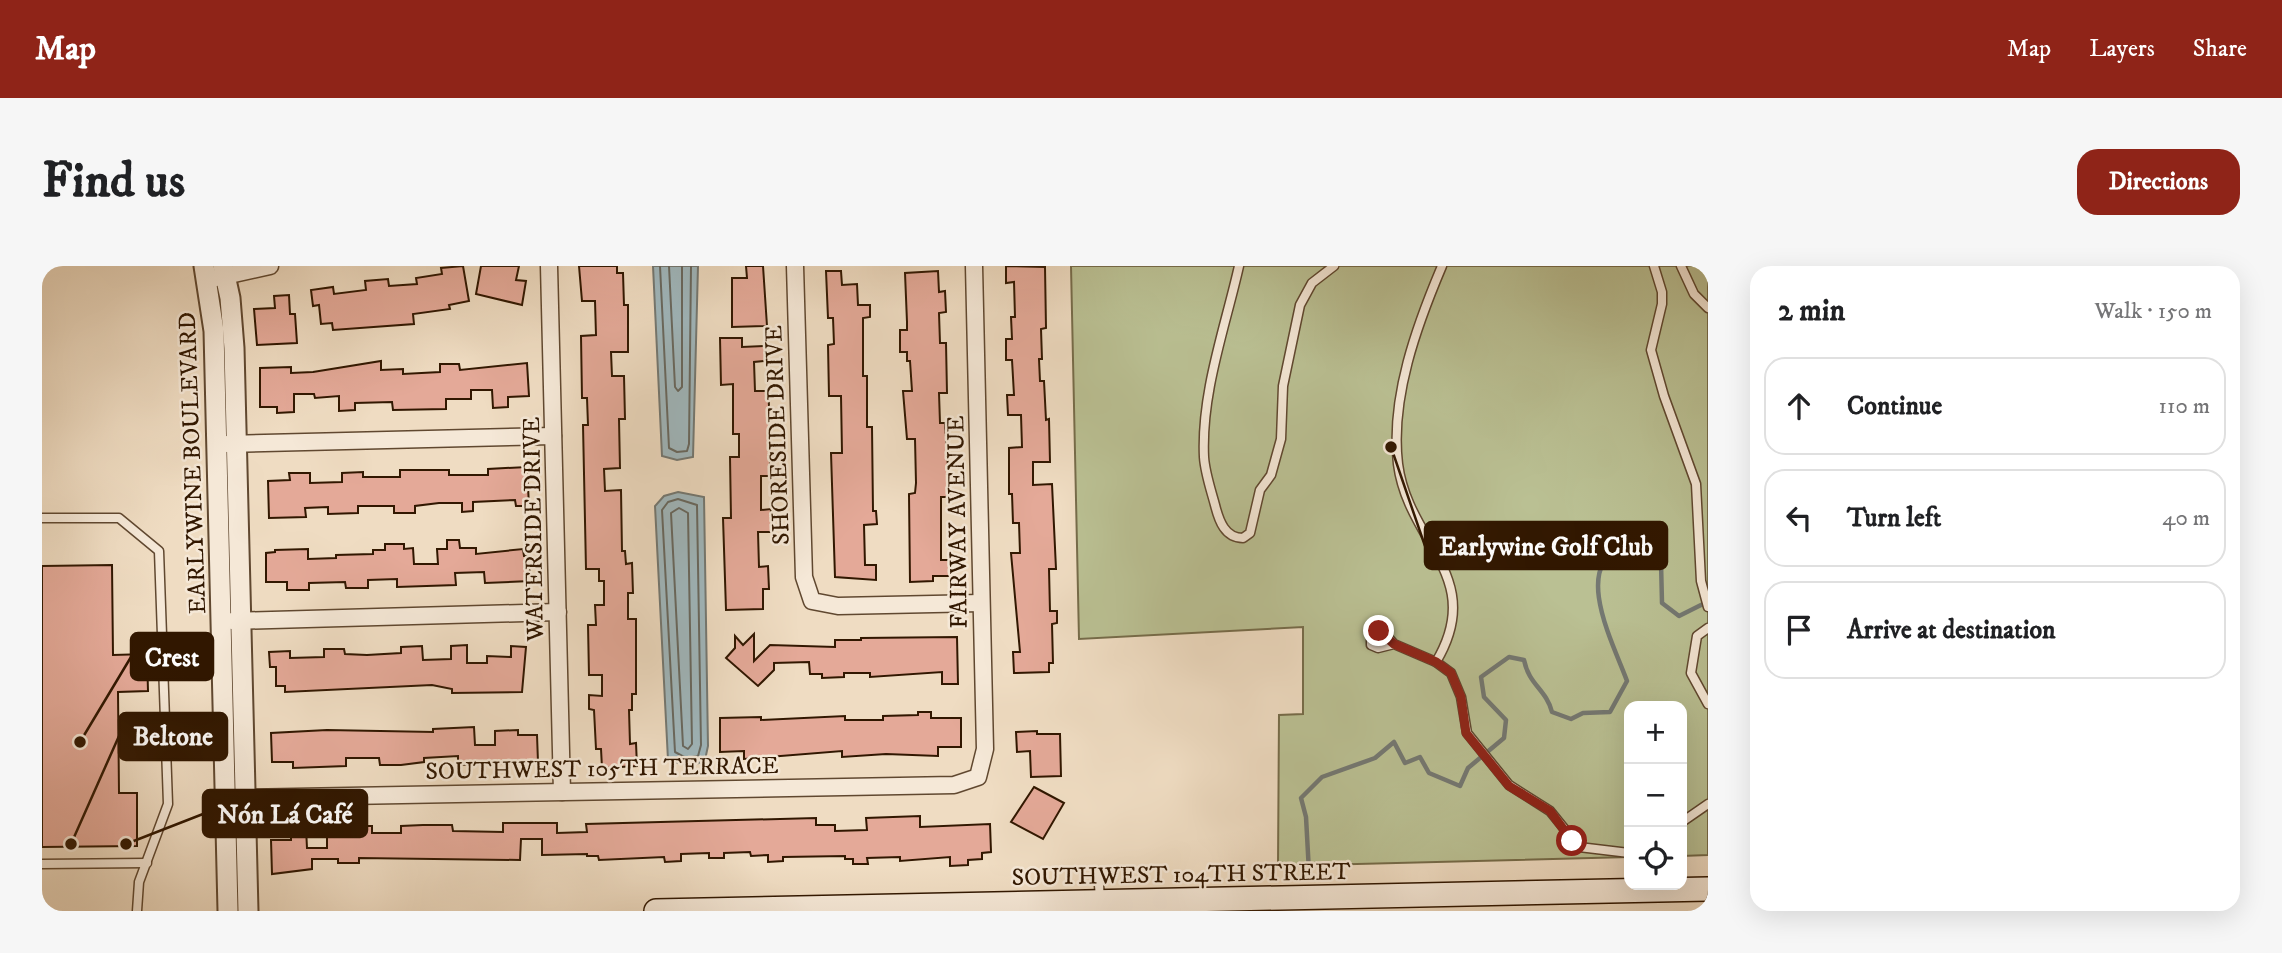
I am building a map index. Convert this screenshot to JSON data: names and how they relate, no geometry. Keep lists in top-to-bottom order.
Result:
{
  "streets": {
    "main road": ["SOUTHWEST 104TH STREET"],
    "street": [
      "SHORESIDE DRIVE",
      "EARLYWINE BOULEVARD",
      "FAIRWAY AVENUE",
      "WATERSIDE DRIVE",
      "SOUTHWEST 105TH TERRACE"
    ]
  },
  "crossings": [
    ["SHORESIDE DRIVE", "FAIRWAY AVENUE"],
    ["EARLYWINE BOULEVARD", "SOUTHWEST 105TH TERRACE"],
    ["FAIRWAY AVENUE", "SOUTHWEST 105TH TERRACE"],
    ["WATERSIDE DRIVE", "SOUTHWEST 105TH TERRACE"]
  ],
  "places": [
    "Earlywine Golf Club",
    "Crest",
    "Beltone",
    "Nón Lá Café"
  ],
  "page": {
    "header": "Map",
    "nav": ["Map", "Layers", "Share"],
    "buttons": "Directions",
    "title": "Find us",
    "heading": ["2 min", "Walk · 150 m"],
    "list": [
      ["Continue", "110 m"],
      ["Turn left", "40 m"],
      "Arrive at destination"
    ],
    "map_buttons": ["+", "−"]
  }
}
